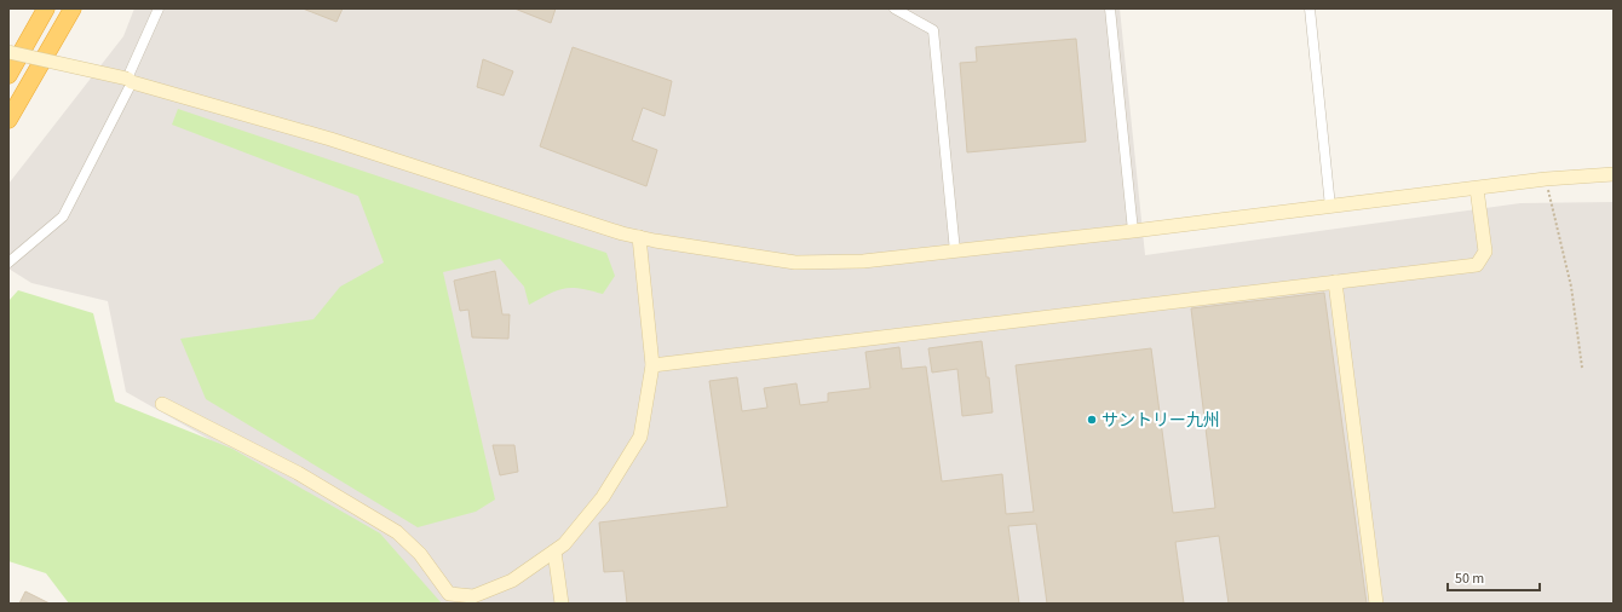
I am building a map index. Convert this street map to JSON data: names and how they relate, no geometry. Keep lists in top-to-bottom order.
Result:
{
  "places": ["サントリー九州"],
  "scale_bar": "50 m"
}
